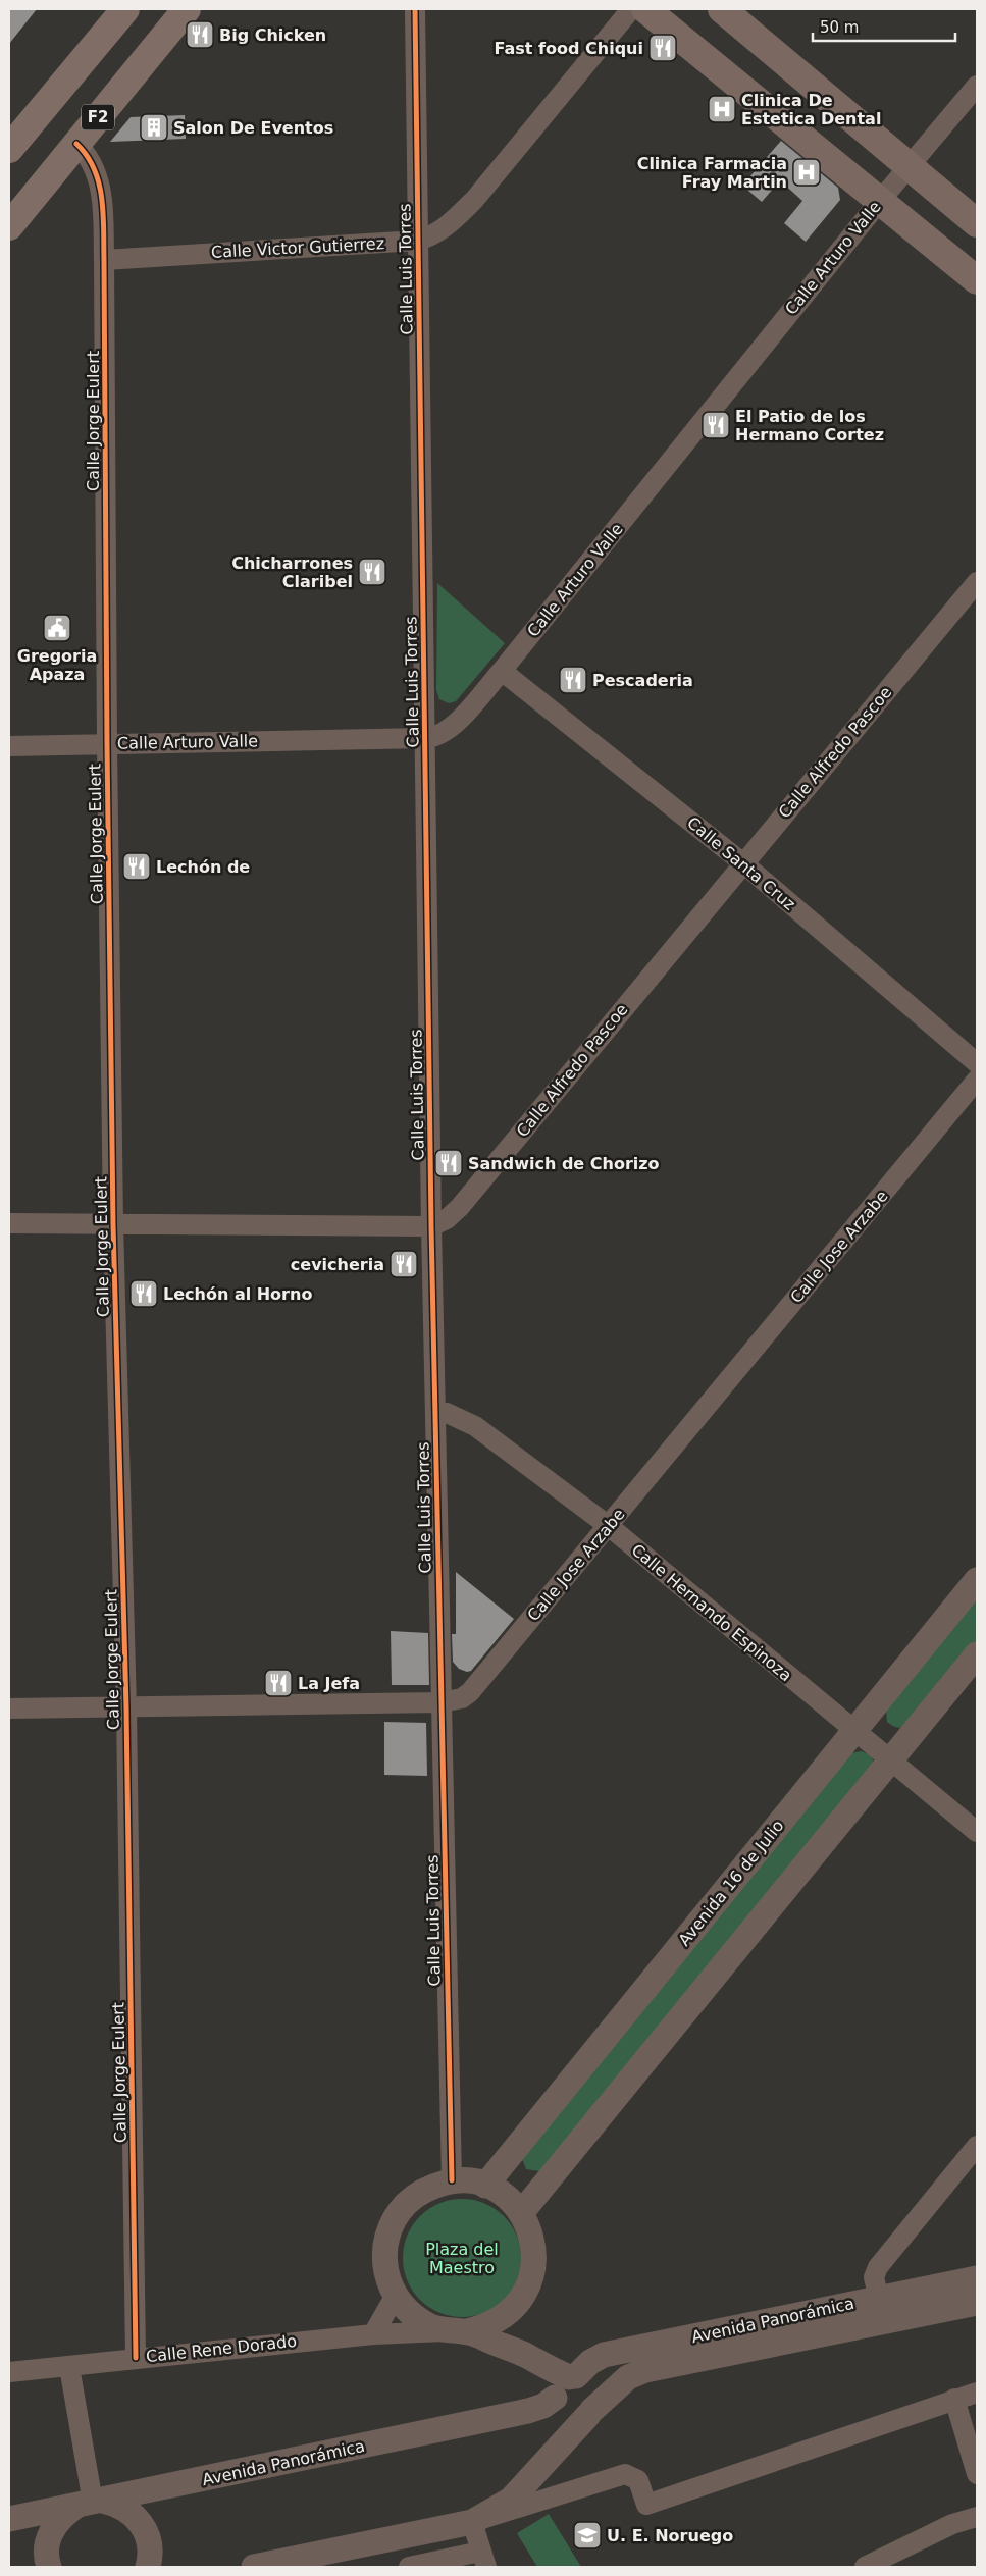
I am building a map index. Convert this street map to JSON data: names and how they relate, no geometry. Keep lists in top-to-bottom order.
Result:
{
  "streets": {
    "highway": ["F2"],
    "street": [
      "Calle Victor Gutierrez",
      "Calle Arturo Valle",
      "Calle Luis Torres",
      "Calle Jorge Eulert",
      "Calle Alfredo Pascoe",
      "Calle Santa Cruz",
      "Calle Jose Arzabe",
      "Calle Hernando Espinoza",
      "Avenida 16 de Julio",
      "Avenida Panorámica",
      "Calle Rene Dorado"
    ]
  },
  "crossings": [
    ["F2", "Calle Jorge Eulert"],
    ["Calle Victor Gutierrez", "Calle Luis Torres"],
    ["Calle Victor Gutierrez", "Calle Jorge Eulert"],
    ["Calle Arturo Valle", "Calle Luis Torres"],
    ["Calle Arturo Valle", "Calle Jorge Eulert"],
    ["Calle Arturo Valle", "Calle Santa Cruz"],
    ["Calle Luis Torres", "Calle Alfredo Pascoe"],
    ["Calle Luis Torres", "Calle Jose Arzabe"],
    ["Calle Luis Torres", "Calle Hernando Espinoza"],
    ["Calle Luis Torres", "Avenida 16 de Julio"],
    ["Calle Luis Torres", "Calle Rene Dorado"],
    ["Calle Jorge Eulert", "Calle Jose Arzabe"],
    ["Calle Jorge Eulert", "Calle Rene Dorado"],
    ["Calle Alfredo Pascoe", "Calle Santa Cruz"],
    ["Calle Jose Arzabe", "Calle Hernando Espinoza"],
    ["Calle Hernando Espinoza", "Avenida 16 de Julio"],
    ["Avenida 16 de Julio", "Calle Rene Dorado"]
  ],
  "parks": ["Plaza del Maestro"],
  "places": {
    "restaurant": [
      "Big Chicken",
      "Fast food Chiqui",
      "El Patio de los Hermano Cortez",
      "Chicharrones Claribel",
      "Pescaderia",
      "Lechón de",
      "Sandwich de Chorizo",
      "cevicheria",
      "Lechón al Horno",
      "La Jefa"
    ],
    "hospital": ["Clinica De Estetica Dental", "Clinica Farmacia Fray Martin"],
    "building": ["Salon De Eventos"],
    "public building": ["Gregoria Apaza"],
    "school or university": ["U. E. Noruego"]
  },
  "scale_bar": "50 m"
}
